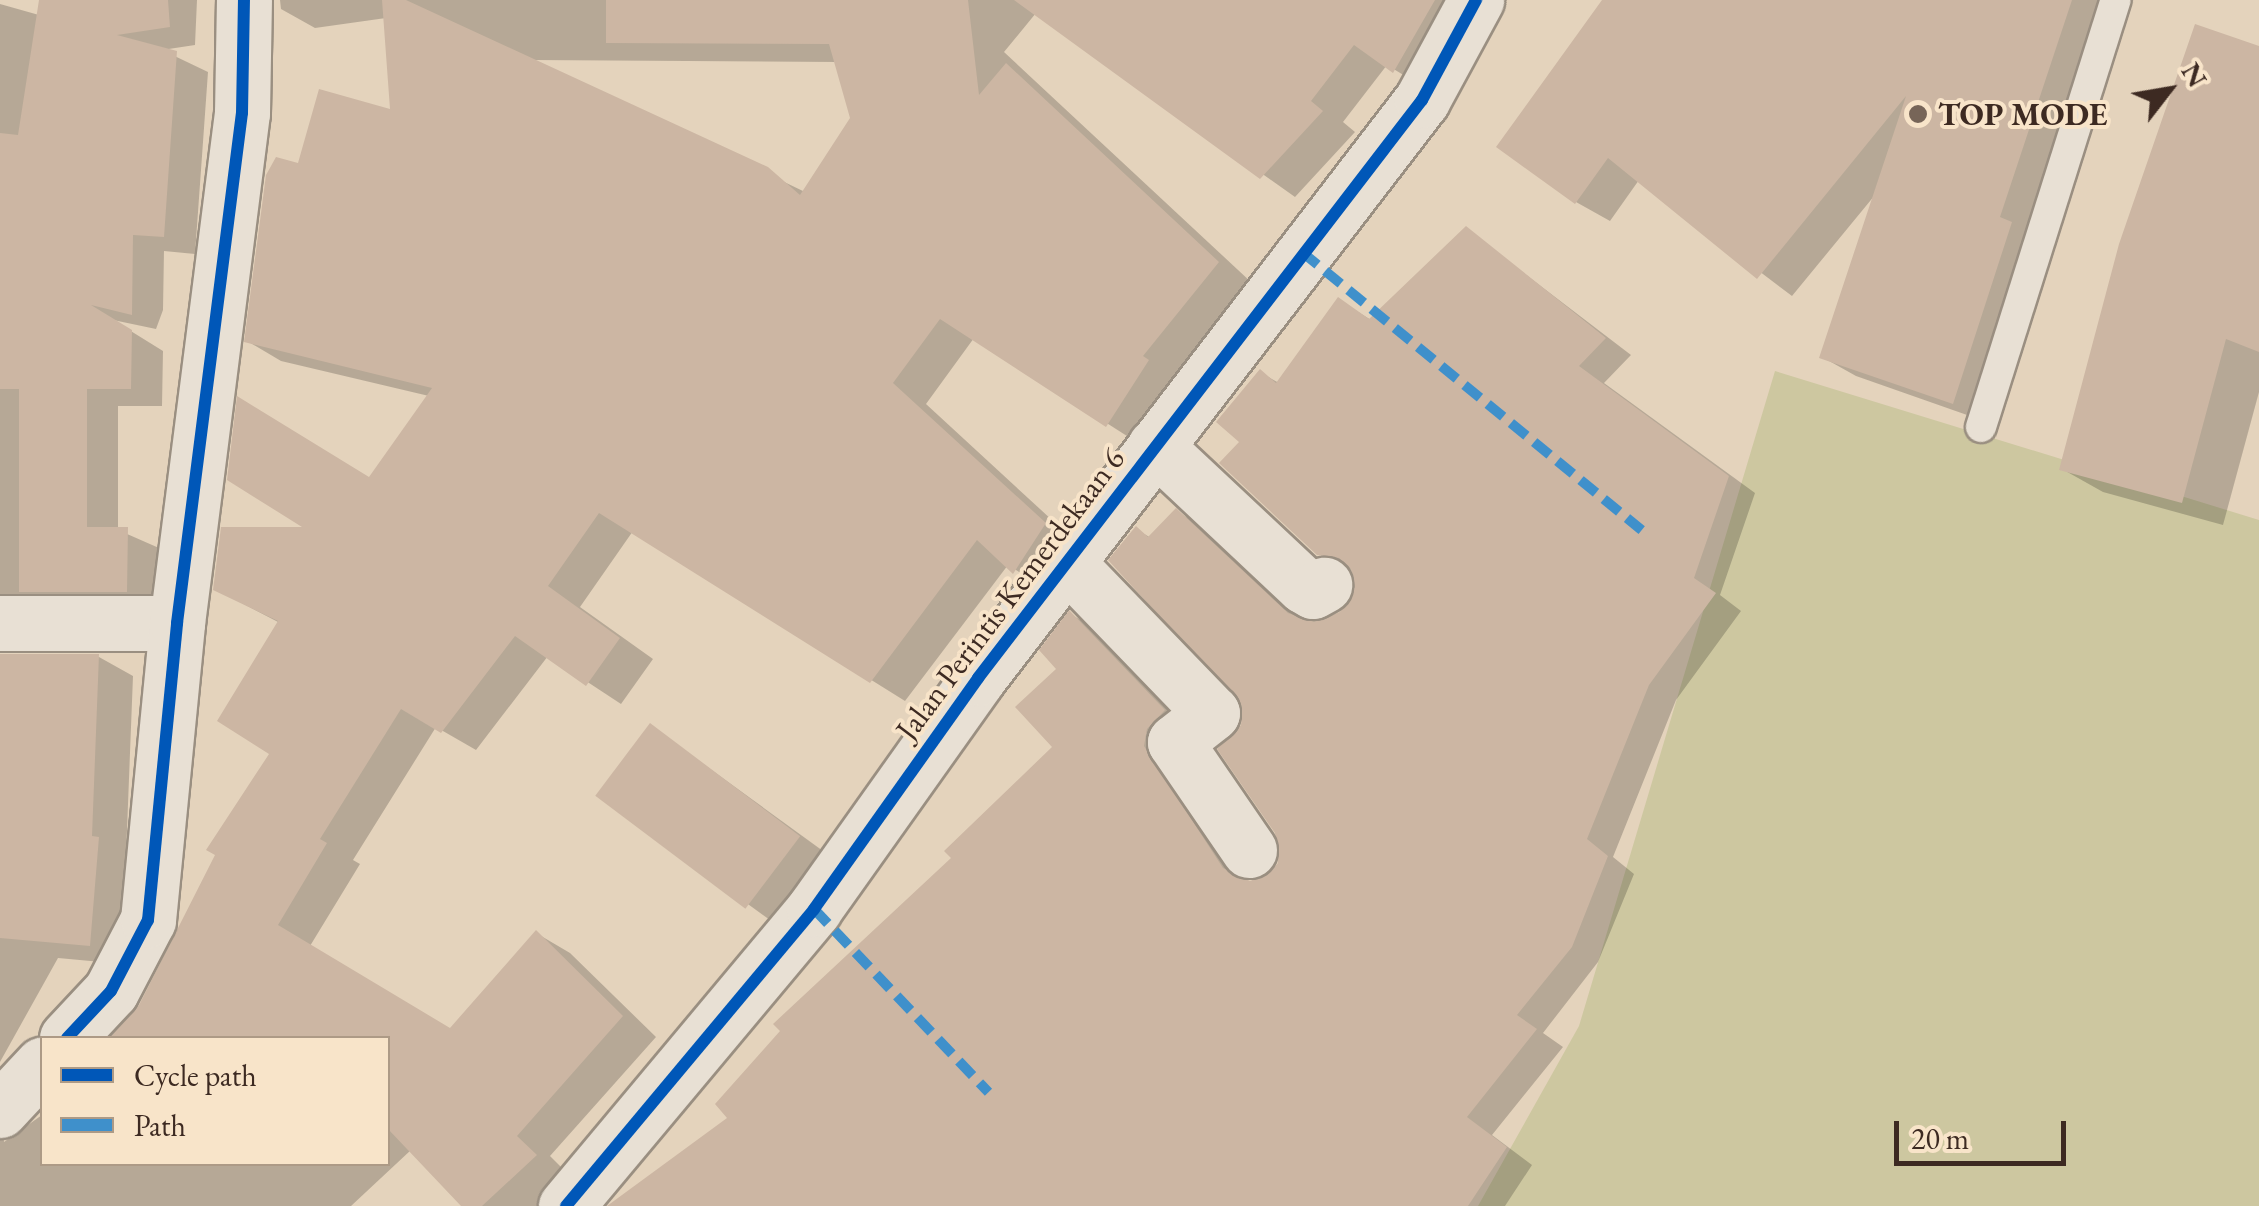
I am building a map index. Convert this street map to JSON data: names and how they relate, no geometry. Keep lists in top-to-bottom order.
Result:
{
  "streets": {
    "street": ["Jalan Perintis Kemerdekaan 6"]
  },
  "places": ["TOP MODE"],
  "legend": ["Cycle path", "Path"],
  "scale_bar": "20 m",
  "north": "top right"
}
